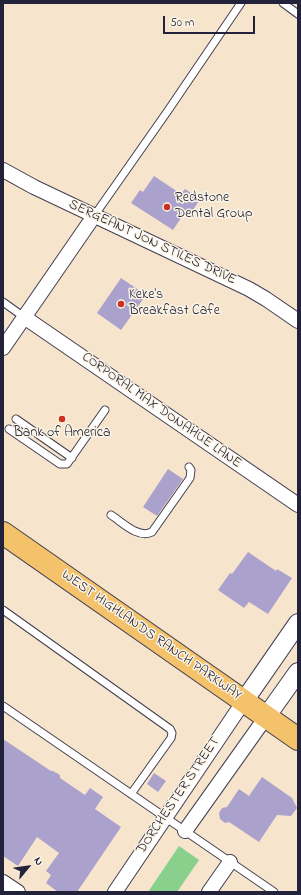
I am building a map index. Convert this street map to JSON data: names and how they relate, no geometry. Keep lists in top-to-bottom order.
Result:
{
  "streets": {
    "main road": ["WEST HIGHLANDS RANCH PARKWAY"],
    "street": ["SERGEANT JON STILES DRIVE", "CORPORAL MAX DONAHUE LANE", "DORCHESTER STREET"]
  },
  "crossings": [
    ["WEST HIGHLANDS RANCH PARKWAY", "DORCHESTER STREET"]
  ],
  "places": ["Redstone Dental Group", "Keke's Breakfast Cafe", "Bank of America"],
  "scale_bar": "50 m",
  "north": "top right"
}
